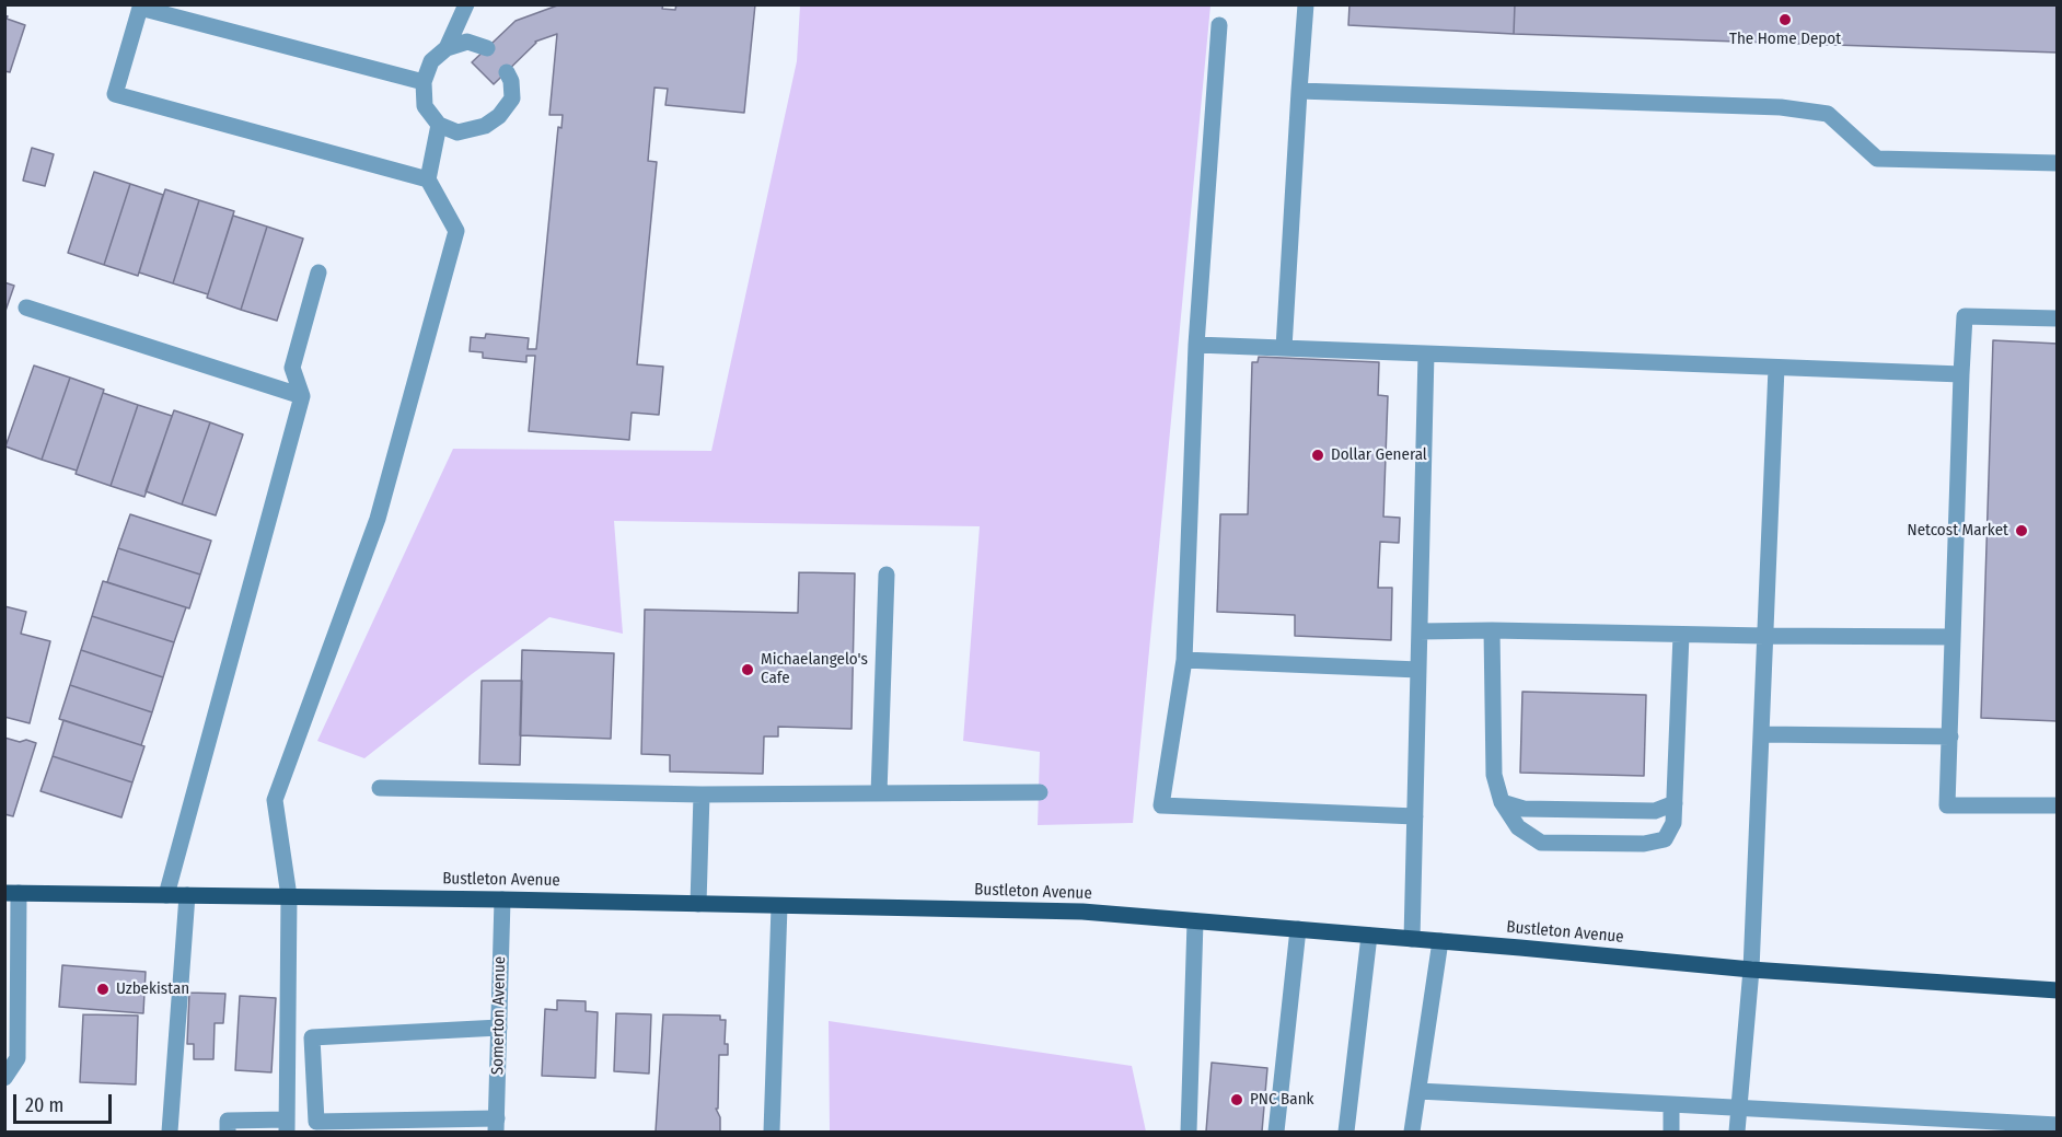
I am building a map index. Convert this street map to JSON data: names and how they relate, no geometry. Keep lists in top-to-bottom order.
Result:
{
  "streets": {
    "main road": ["Bustleton Avenue"],
    "street": ["Somerton Avenue"]
  },
  "crossings": [
    ["Bustleton Avenue", "Somerton Avenue"]
  ],
  "places": [
    "The Home Depot",
    "Dollar General",
    "Netcost Market",
    "Michaelangelo's Cafe",
    "Uzbekistan",
    "PNC Bank"
  ],
  "scale_bar": "20 m"
}
